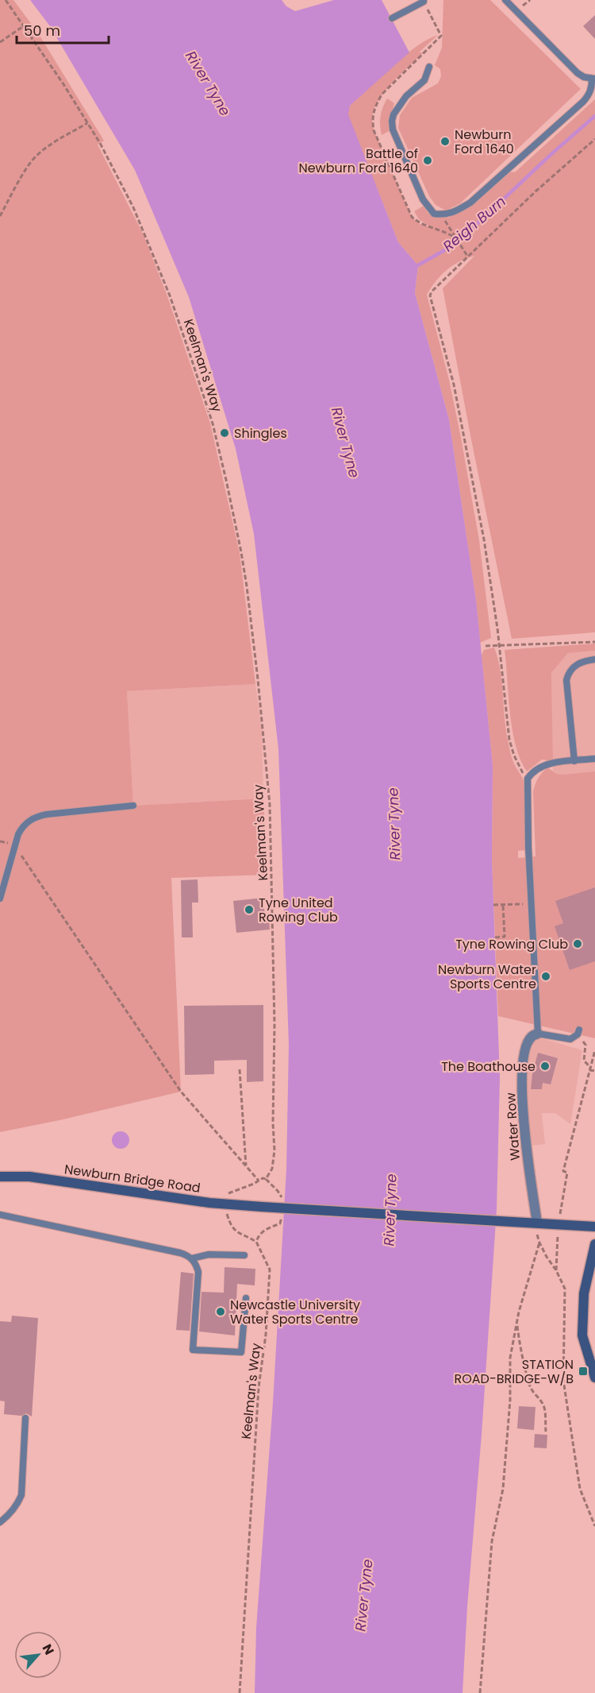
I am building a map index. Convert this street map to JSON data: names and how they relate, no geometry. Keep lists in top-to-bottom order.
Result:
{
  "streets": {
    "street": ["Water Row", "Newburn Bridge Road"],
    "path": ["Keelman's Way"]
  },
  "crossings": [
    ["Water Row", "Newburn Bridge Road"]
  ],
  "water": ["River Tyne", "Reigh Burn"],
  "places": {
    "other": [
      "Newburn Ford 1640",
      "Battle of Newburn Ford 1640",
      "Shingles",
      "Tyne United Rowing Club",
      "Tyne Rowing Club",
      "Newburn Water Sports Centre",
      "The Boathouse",
      "Newcastle University Water Sports Centre"
    ],
    "transit": ["STATION ROAD-BRIDGE-W/B"]
  },
  "scale_bar": "50 m",
  "north": "top right"
}
